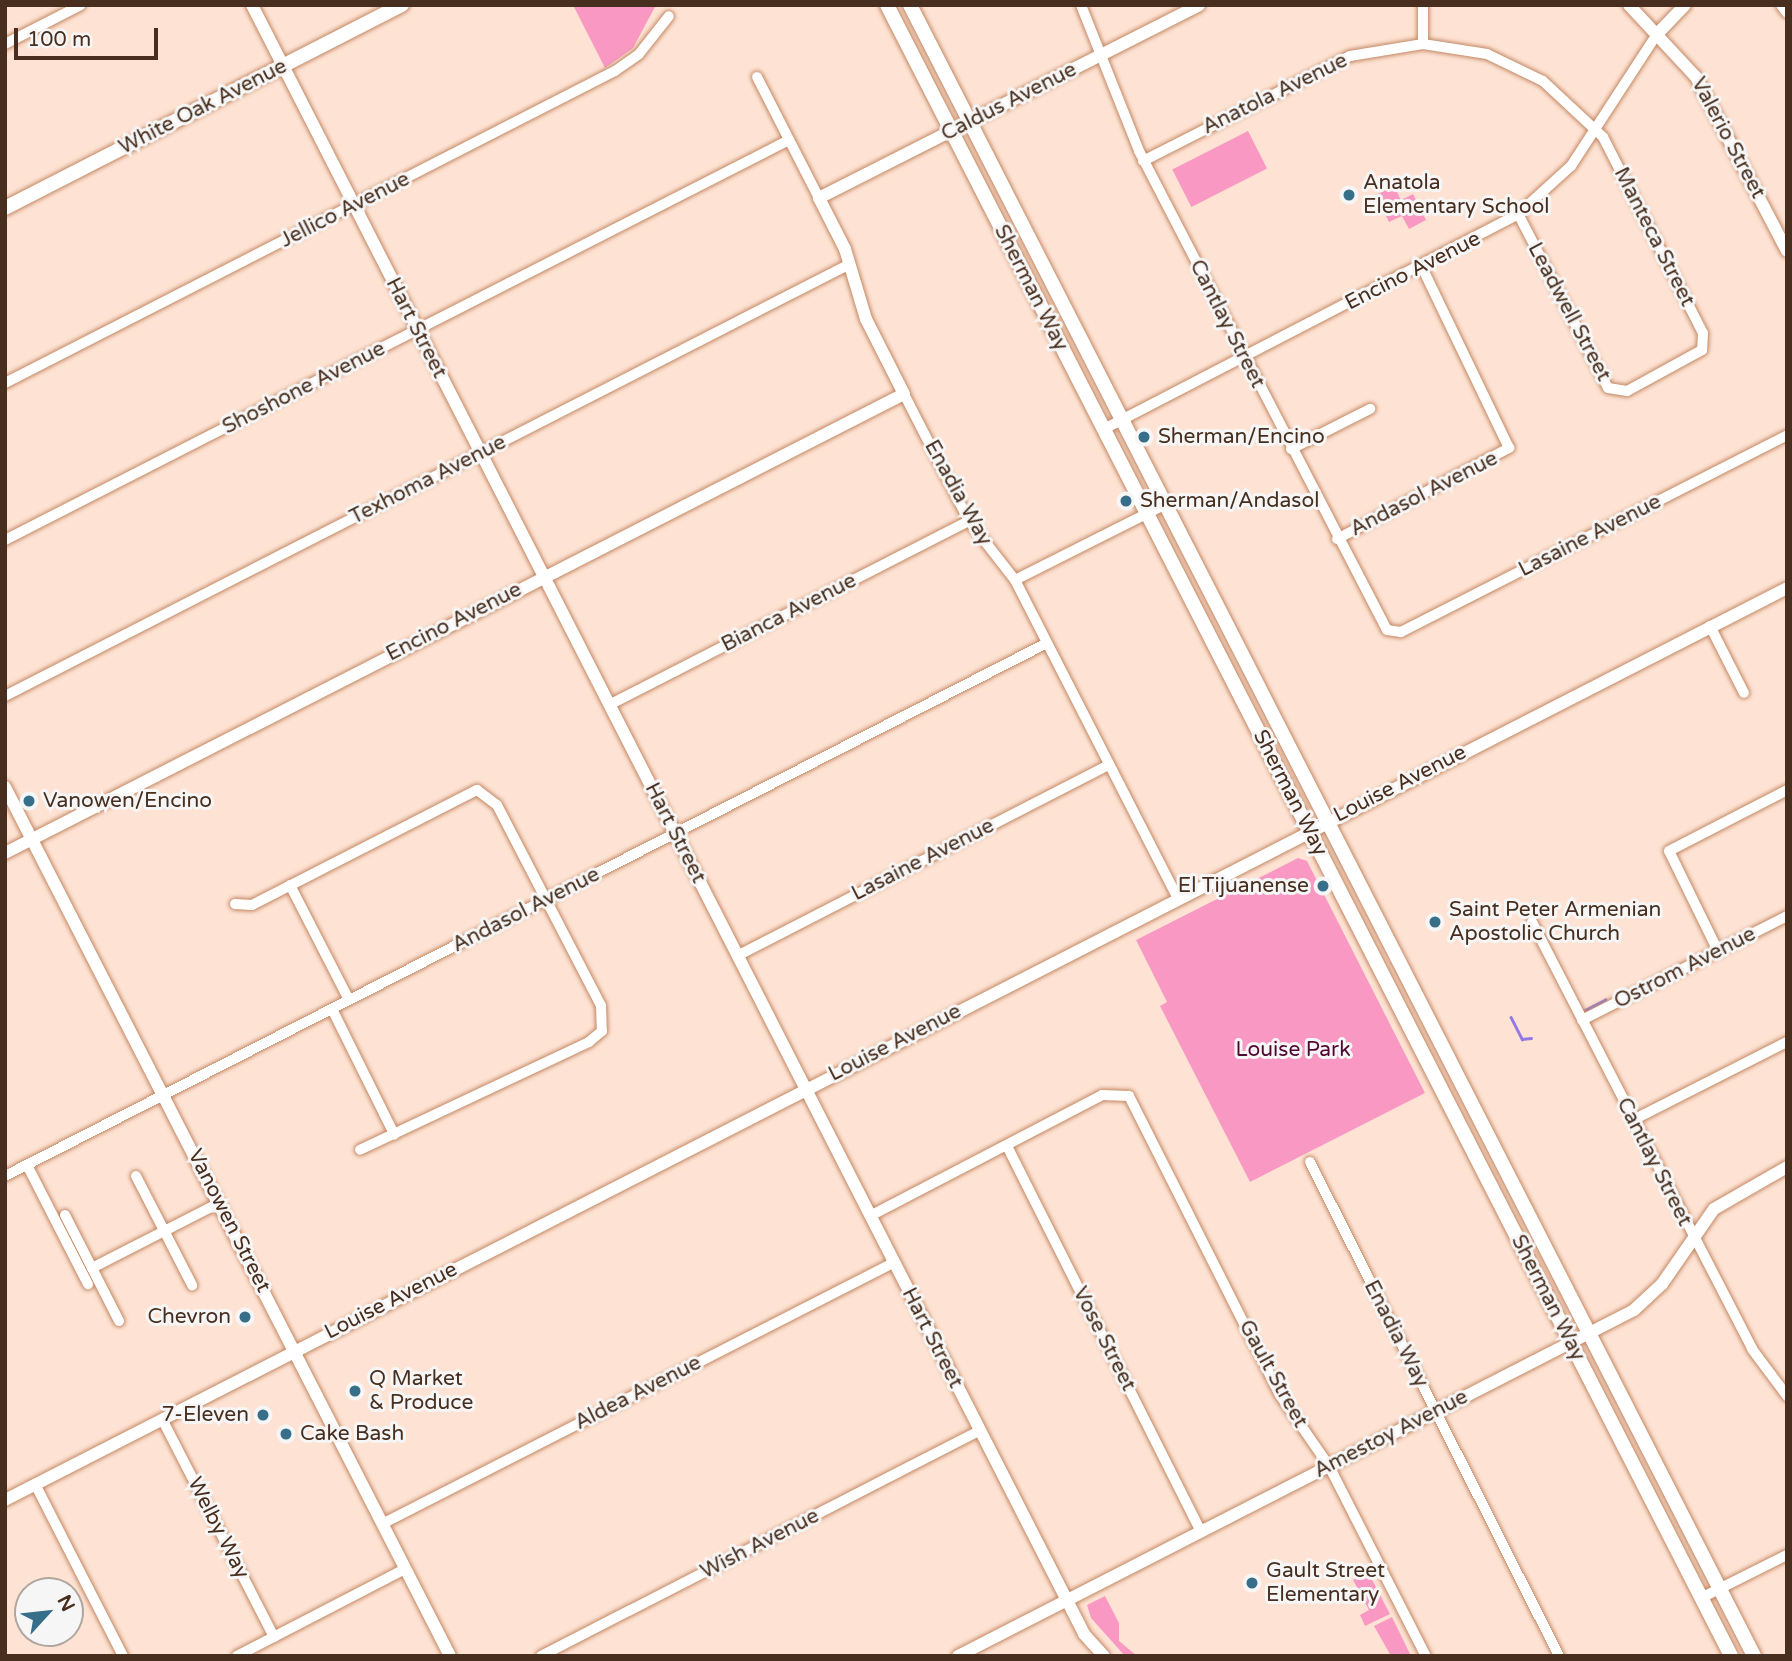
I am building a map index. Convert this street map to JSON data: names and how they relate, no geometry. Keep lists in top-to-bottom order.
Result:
{
  "streets": {
    "main road": ["White Oak Avenue", "Sherman Way"],
    "street": [
      "Anatola Avenue",
      "Caldus Avenue",
      "Valerio Street",
      "Jellico Avenue",
      "Manteca Street",
      "Encino Avenue",
      "Leadwell Street",
      "Cantlay Street",
      "Hart Street",
      "Shoshone Avenue",
      "Texhoma Avenue",
      "Enadia Way",
      "Andasol Avenue",
      "Lasaine Avenue",
      "Bianca Avenue",
      "Louise Avenue",
      "Ostrom Avenue",
      "Vanowen Street",
      "Vose Street",
      "Gault Street",
      "Aldea Avenue",
      "Amestoy Avenue",
      "Welby Way",
      "Wish Avenue"
    ]
  },
  "crossings": [
    ["Anatola Avenue", "Manteca Street"],
    ["Anatola Avenue", "Encino Avenue"],
    ["Anatola Avenue", "Cantlay Street"],
    ["Caldus Avenue", "Sherman Way"],
    ["Caldus Avenue", "Cantlay Street"],
    ["Caldus Avenue", "Enadia Way"],
    ["White Oak Avenue", "Hart Street"],
    ["Valerio Street", "Encino Avenue"],
    ["Jellico Avenue", "Hart Street"],
    ["Manteca Street", "Encino Avenue"],
    ["Manteca Street", "Leadwell Street"],
    ["Encino Avenue", "Sherman Way"],
    ["Encino Avenue", "Leadwell Street"],
    ["Encino Avenue", "Cantlay Street"],
    ["Encino Avenue", "Hart Street"],
    ["Encino Avenue", "Enadia Way"],
    ["Encino Avenue", "Andasol Avenue"],
    ["Encino Avenue", "Vanowen Street"],
    ["Sherman Way", "Louise Avenue"],
    ["Sherman Way", "Amestoy Avenue"],
    ["Cantlay Street", "Andasol Avenue"],
    ["Cantlay Street", "Lasaine Avenue"],
    ["Cantlay Street", "Ostrom Avenue"],
    ["Cantlay Street", "Amestoy Avenue"],
    ["Hart Street", "Shoshone Avenue"],
    ["Hart Street", "Texhoma Avenue"],
    ["Hart Street", "Andasol Avenue"],
    ["Hart Street", "Lasaine Avenue"],
    ["Hart Street", "Bianca Avenue"],
    ["Hart Street", "Louise Avenue"],
    ["Hart Street", "Aldea Avenue"],
    ["Hart Street", "Amestoy Avenue"],
    ["Hart Street", "Wish Avenue"],
    ["Shoshone Avenue", "Enadia Way"],
    ["Texhoma Avenue", "Enadia Way"],
    ["Enadia Way", "Andasol Avenue"],
    ["Enadia Way", "Lasaine Avenue"],
    ["Enadia Way", "Bianca Avenue"],
    ["Enadia Way", "Louise Avenue"],
    ["Enadia Way", "Amestoy Avenue"],
    ["Andasol Avenue", "Vanowen Street"],
    ["Louise Avenue", "Vanowen Street"],
    ["Louise Avenue", "Welby Way"],
    ["Vanowen Street", "Aldea Avenue"],
    ["Vose Street", "Gault Street"],
    ["Vose Street", "Amestoy Avenue"],
    ["Gault Street", "Amestoy Avenue"]
  ],
  "parks": ["Louise Park"],
  "places": [
    "Anatola Elementary School",
    "Sherman/Encino",
    "Sherman/Andasol",
    "Vanowen/Encino",
    "El Tijuanense",
    "Saint Peter Armenian Apostolic Church",
    "Chevron",
    "Q Market & Produce",
    "7-Eleven",
    "Cake Bash",
    "Gault Street Elementary"
  ],
  "scale_bar": "100 m",
  "north": "top right"
}
